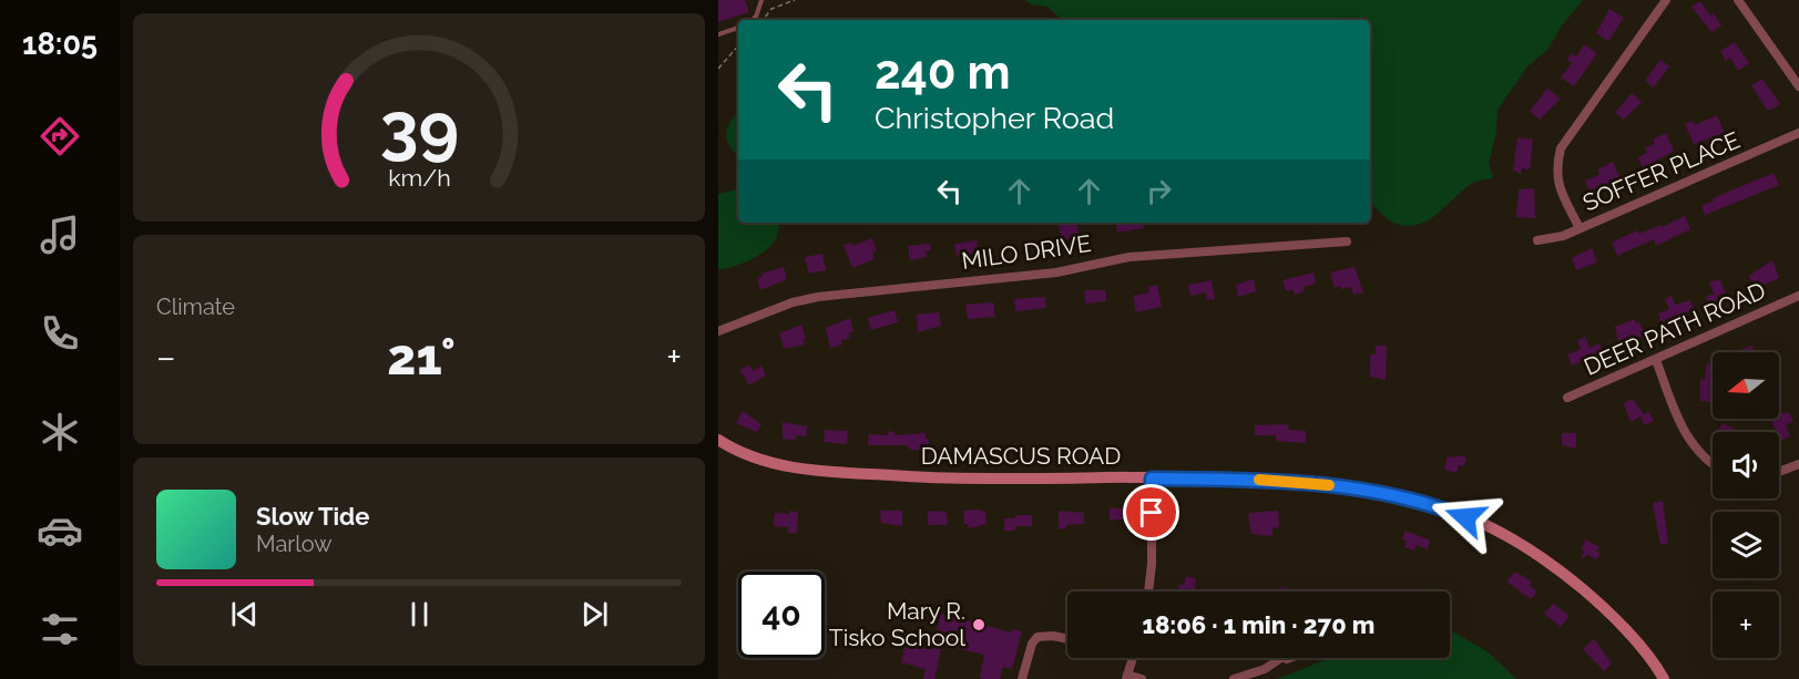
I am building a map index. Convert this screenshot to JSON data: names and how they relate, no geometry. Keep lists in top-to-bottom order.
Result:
{
  "streets": {
    "street": [
      "SOFFER PLACE",
      "MILO DRIVE",
      "DEER PATH ROAD",
      "DAMASCUS ROAD"
    ]
  },
  "places": ["Mary R. Tisko School"],
  "north": "left",
  "page": {
    "tabs": "18:05",
    "turn": ["240 m", "Christopher Road"],
    "tile": "Climate",
    "heat": ["−", "21°", "+"],
    "map_buttons": "+",
    "song": ["Slow Tide", "Marlow"],
    "limit": "40",
    "trip": "18:06 · 1 min · 270 m",
    "gauge": ["39", "km/h"]
  }
}
